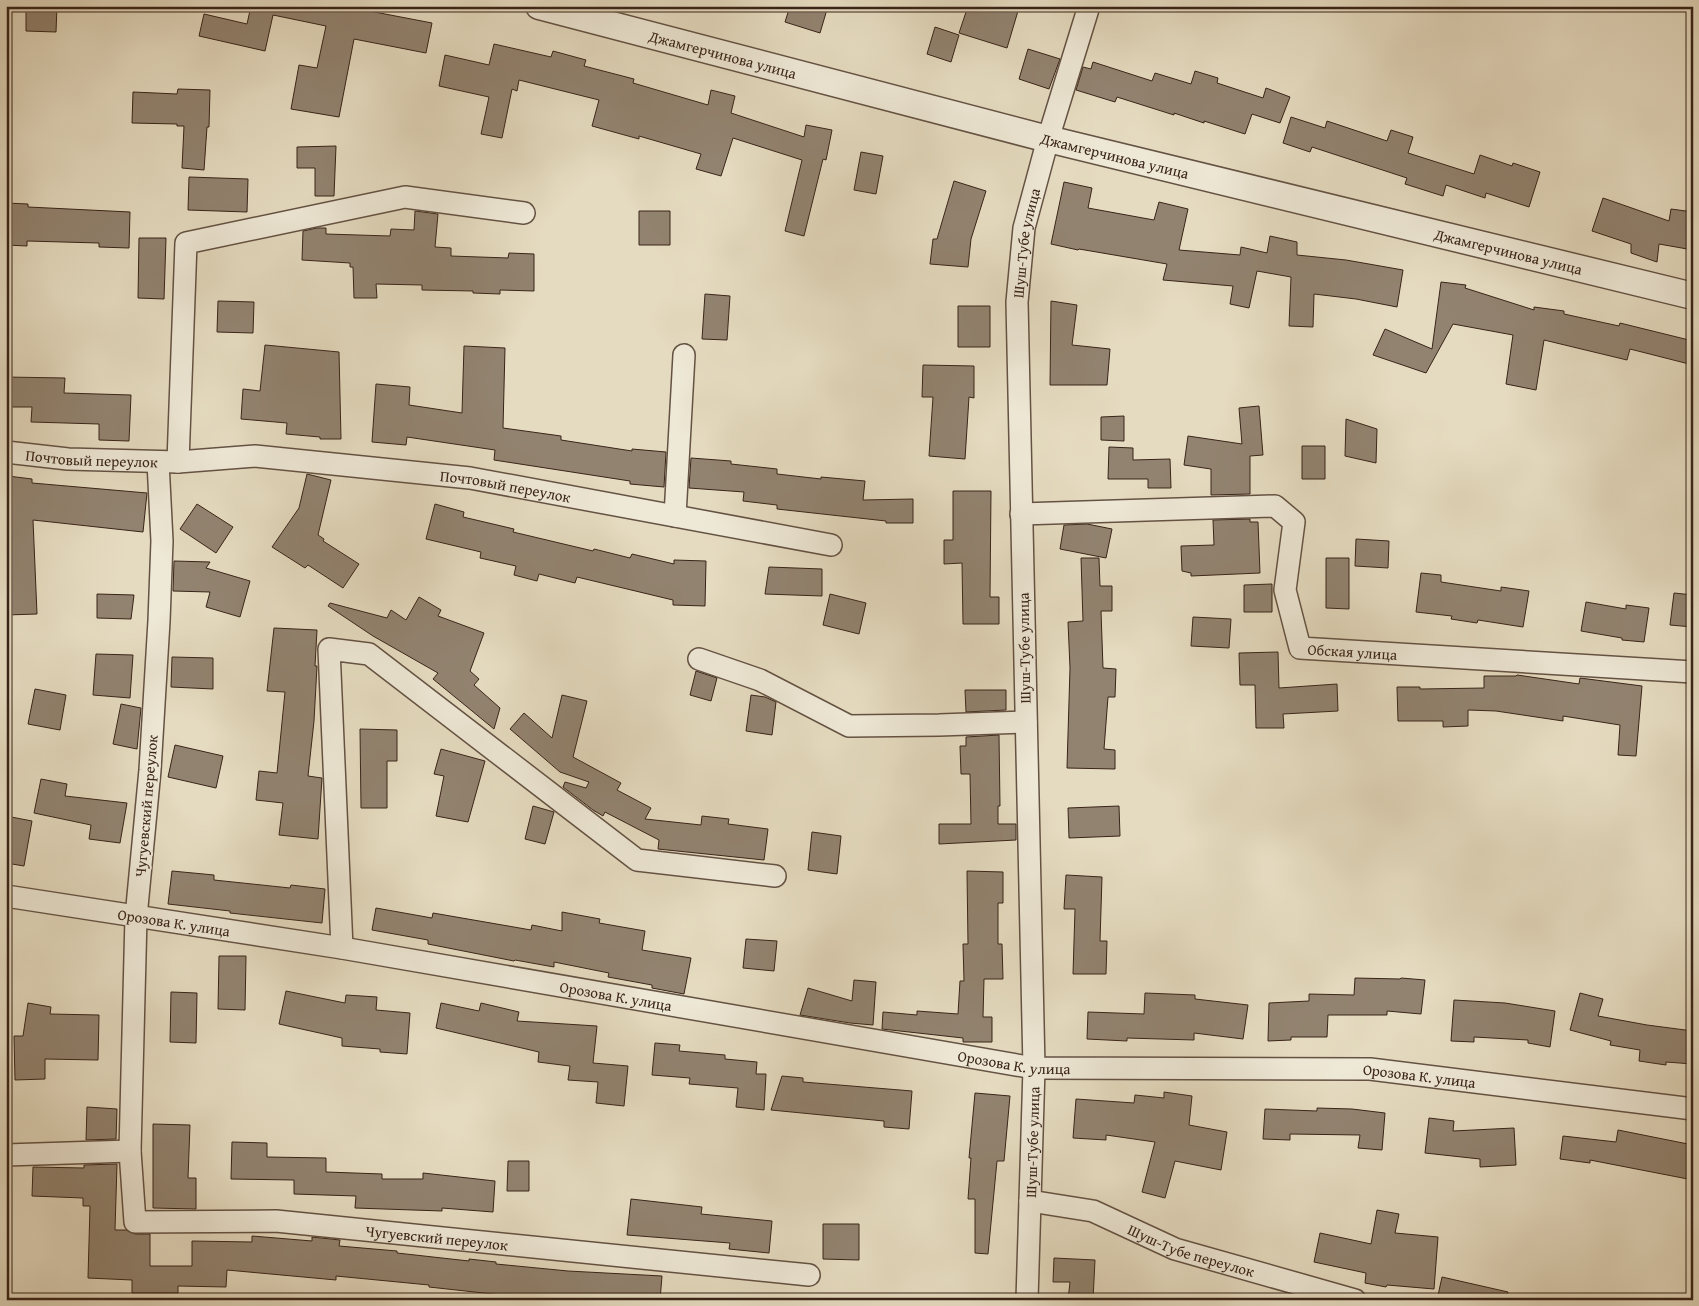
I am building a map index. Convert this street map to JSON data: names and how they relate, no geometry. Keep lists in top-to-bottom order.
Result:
{
  "streets": {
    "street": [
      "Джамгерчинова улица",
      "Шуш-Тубе улица",
      "Почтовый переулок",
      "Обская улица",
      "Чугуевский переулок",
      "Орозова К. улица",
      "Шуш-Тубе переулок"
    ]
  },
  "crossings": [
    ["Джамгерчинова улица", "Шуш-Тубе улица"],
    ["Шуш-Тубе улица", "Обская улица"],
    ["Шуш-Тубе улица", "Орозова К. улица"],
    ["Шуш-Тубе улица", "Шуш-Тубе переулок"],
    ["Почтовый переулок", "Чугуевский переулок"],
    ["Чугуевский переулок", "Орозова К. улица"]
  ]
}
